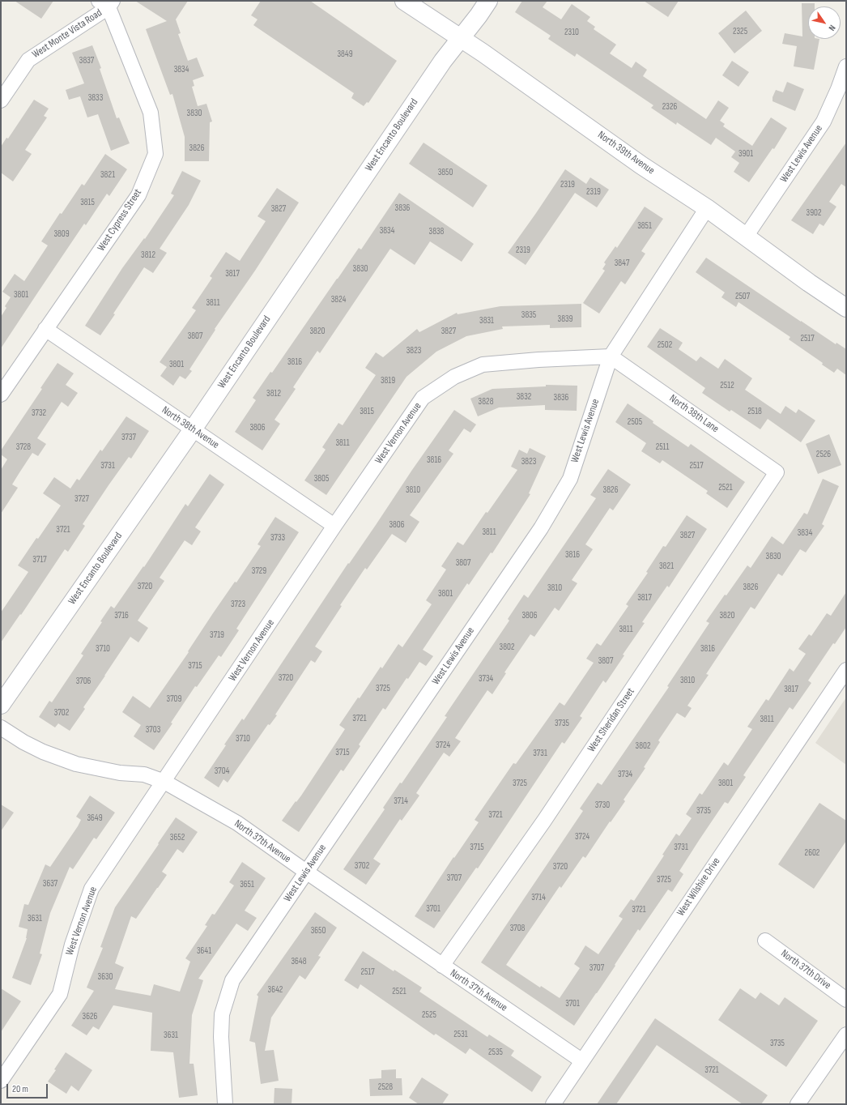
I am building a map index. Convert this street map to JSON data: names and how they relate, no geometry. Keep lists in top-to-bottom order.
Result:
{
  "streets": {
    "street": [
      "West Monte Vista Road",
      "West Encanto Boulevard",
      "North 39th Avenue",
      "West Lewis Avenue",
      "West Cypress Street",
      "North 38th Lane",
      "North 38th Avenue",
      "West Vernon Avenue",
      "West Sheridan Street",
      "North 37th Avenue",
      "West Wilshire Drive",
      "North 37th Drive"
    ]
  },
  "crossings": [
    ["West Monte Vista Road", "West Cypress Street"],
    ["West Encanto Boulevard", "North 39th Avenue"],
    ["West Encanto Boulevard", "North 38th Avenue"],
    ["North 39th Avenue", "West Lewis Avenue"],
    ["West Lewis Avenue", "North 38th Lane"],
    ["West Lewis Avenue", "West Vernon Avenue"],
    ["West Lewis Avenue", "North 37th Avenue"],
    ["West Cypress Street", "North 38th Avenue"],
    ["North 38th Lane", "West Vernon Avenue"],
    ["North 38th Lane", "West Sheridan Street"],
    ["North 38th Avenue", "West Vernon Avenue"],
    ["West Vernon Avenue", "North 37th Avenue"],
    ["West Sheridan Street", "North 37th Avenue"],
    ["North 37th Avenue", "West Wilshire Drive"]
  ],
  "house_numbers": [
    "2325",
    "2310",
    "3849",
    "3837",
    "3834",
    "3833",
    "2326",
    "3830",
    "3826",
    "3901",
    "3850",
    "3821",
    "2319",
    "2319",
    "3815",
    "3836",
    "3827",
    "3902",
    "3851",
    "3834",
    "3838",
    "3809",
    "2319",
    "3812",
    "3847",
    "3830",
    "3817",
    "3801",
    "2507",
    "3824",
    "3811",
    "3835",
    "3839",
    "3831",
    "3820",
    "3827",
    "3807",
    "2517",
    "2502",
    "3823",
    "3816",
    "3801",
    "3819",
    "2512",
    "3812",
    "3832",
    "3836",
    "3828",
    "3815",
    "2518",
    "3732",
    "2505",
    "3806",
    "3737",
    "3811",
    "3728",
    "2511",
    "2526",
    "3816",
    "3823",
    "3731",
    "2517",
    "3805",
    "2521",
    "3810",
    "3826",
    "3727",
    "3806",
    "3721",
    "3811",
    "3834",
    "3827",
    "3733",
    "3816",
    "3830",
    "3717",
    "3807",
    "3821",
    "3729",
    "3720",
    "3826",
    "3810",
    "3801",
    "3817",
    "3723",
    "3716",
    "3806",
    "3820",
    "3811",
    "3719",
    "3802",
    "3710",
    "3816",
    "3807",
    "3715",
    "3720",
    "3734",
    "3810",
    "3706",
    "3725",
    "3817",
    "3709",
    "3702",
    "3721",
    "3811",
    "3735",
    "3703",
    "3710",
    "3724",
    "3802",
    "3715",
    "3731",
    "3704",
    "3734",
    "3725",
    "3801",
    "3714",
    "3730",
    "3735",
    "3721",
    "3649",
    "3724",
    "3652",
    "3715",
    "3731",
    "2602",
    "3702",
    "3720",
    "3707",
    "3725",
    "3637",
    "3651",
    "3714",
    "3701",
    "3721",
    "3631",
    "3708",
    "3650",
    "3641",
    "3648",
    "3707",
    "2517",
    "3630",
    "3642",
    "2521",
    "3701",
    "2525",
    "3626",
    "2531",
    "3631",
    "3735",
    "2535",
    "3721",
    "2528"
  ],
  "scale_bar": "20 m",
  "north": "bottom right"
}
